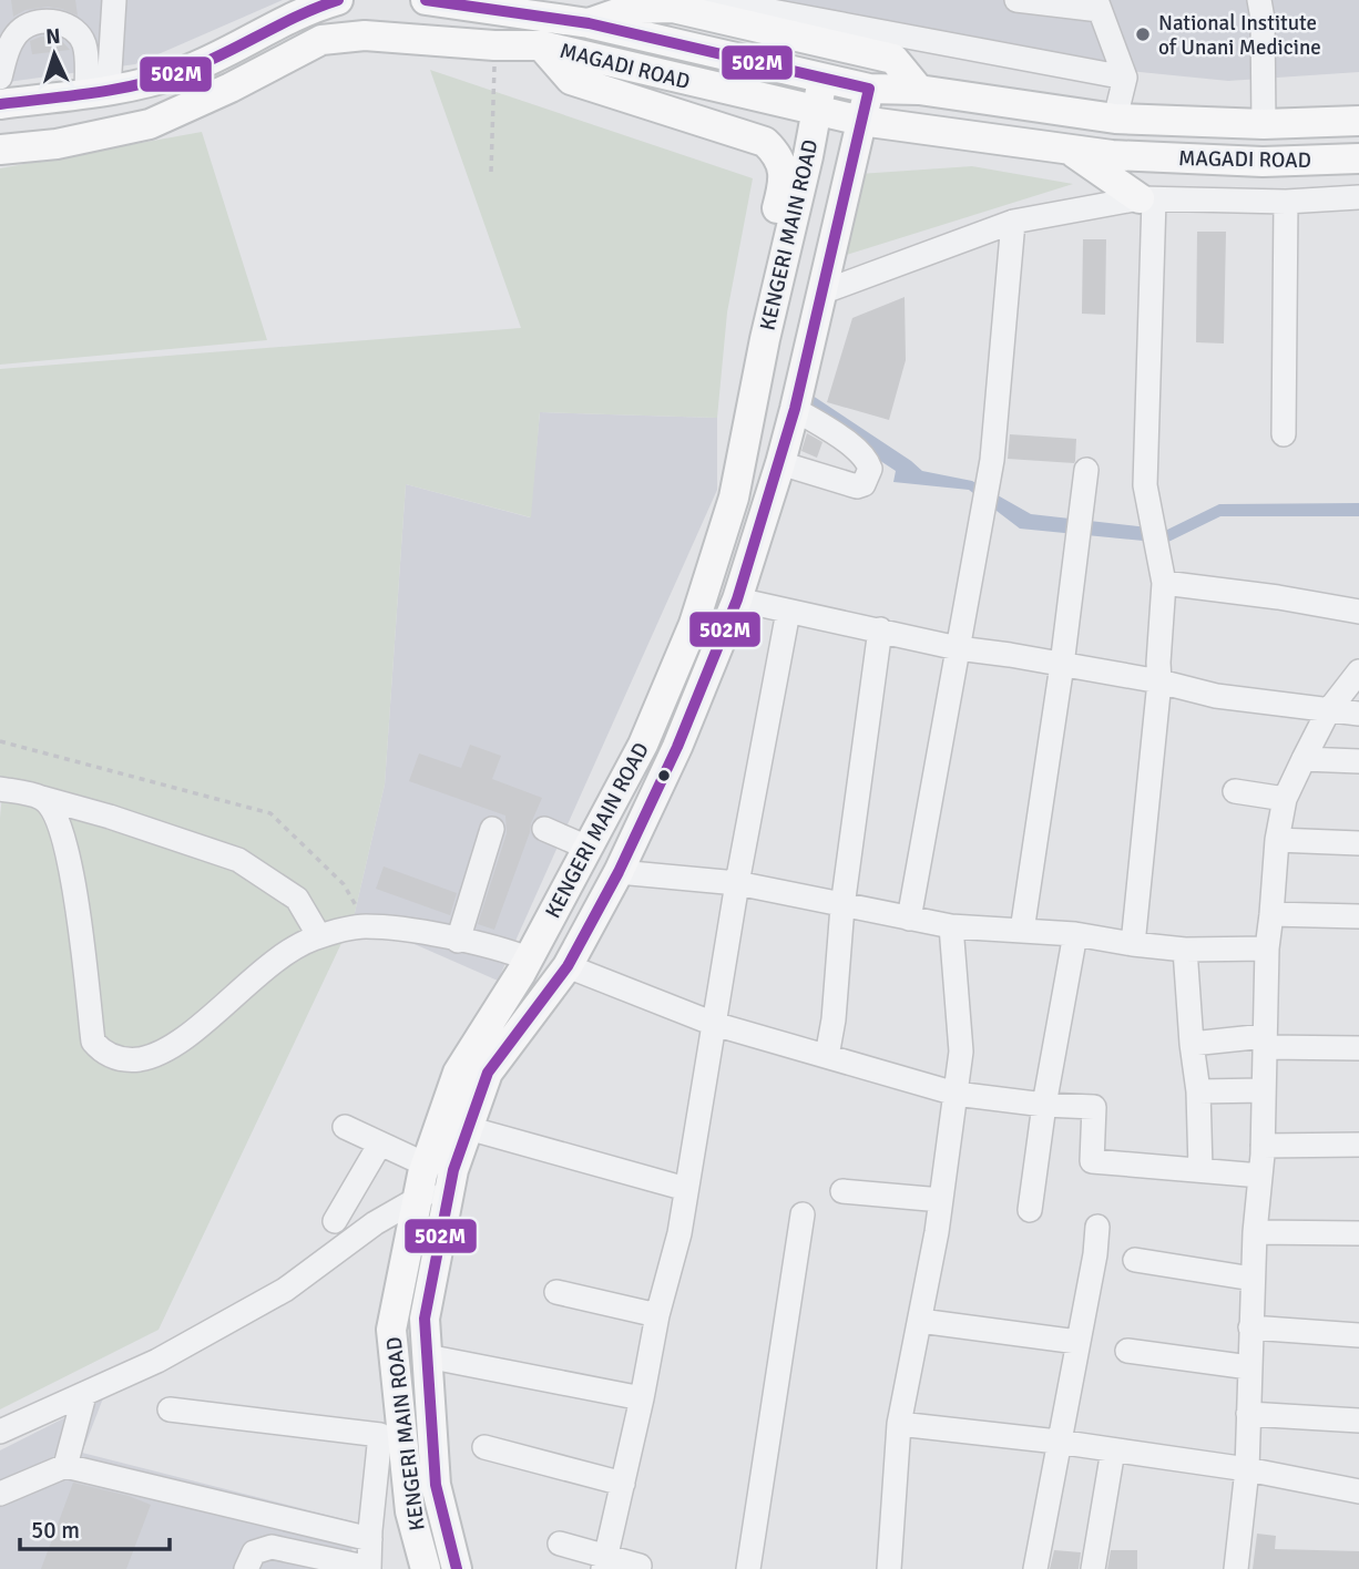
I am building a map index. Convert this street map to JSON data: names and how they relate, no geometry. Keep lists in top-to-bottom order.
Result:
{
  "streets": {
    "main road": ["MAGADI ROAD", "KENGERI MAIN ROAD"]
  },
  "crossings": [
    ["MAGADI ROAD", "KENGERI MAIN ROAD"]
  ],
  "places": ["National Institute of Unani Medicine"],
  "lines": ["transit line 502M"],
  "scale_bar": "50 m",
  "north": "top"
}
